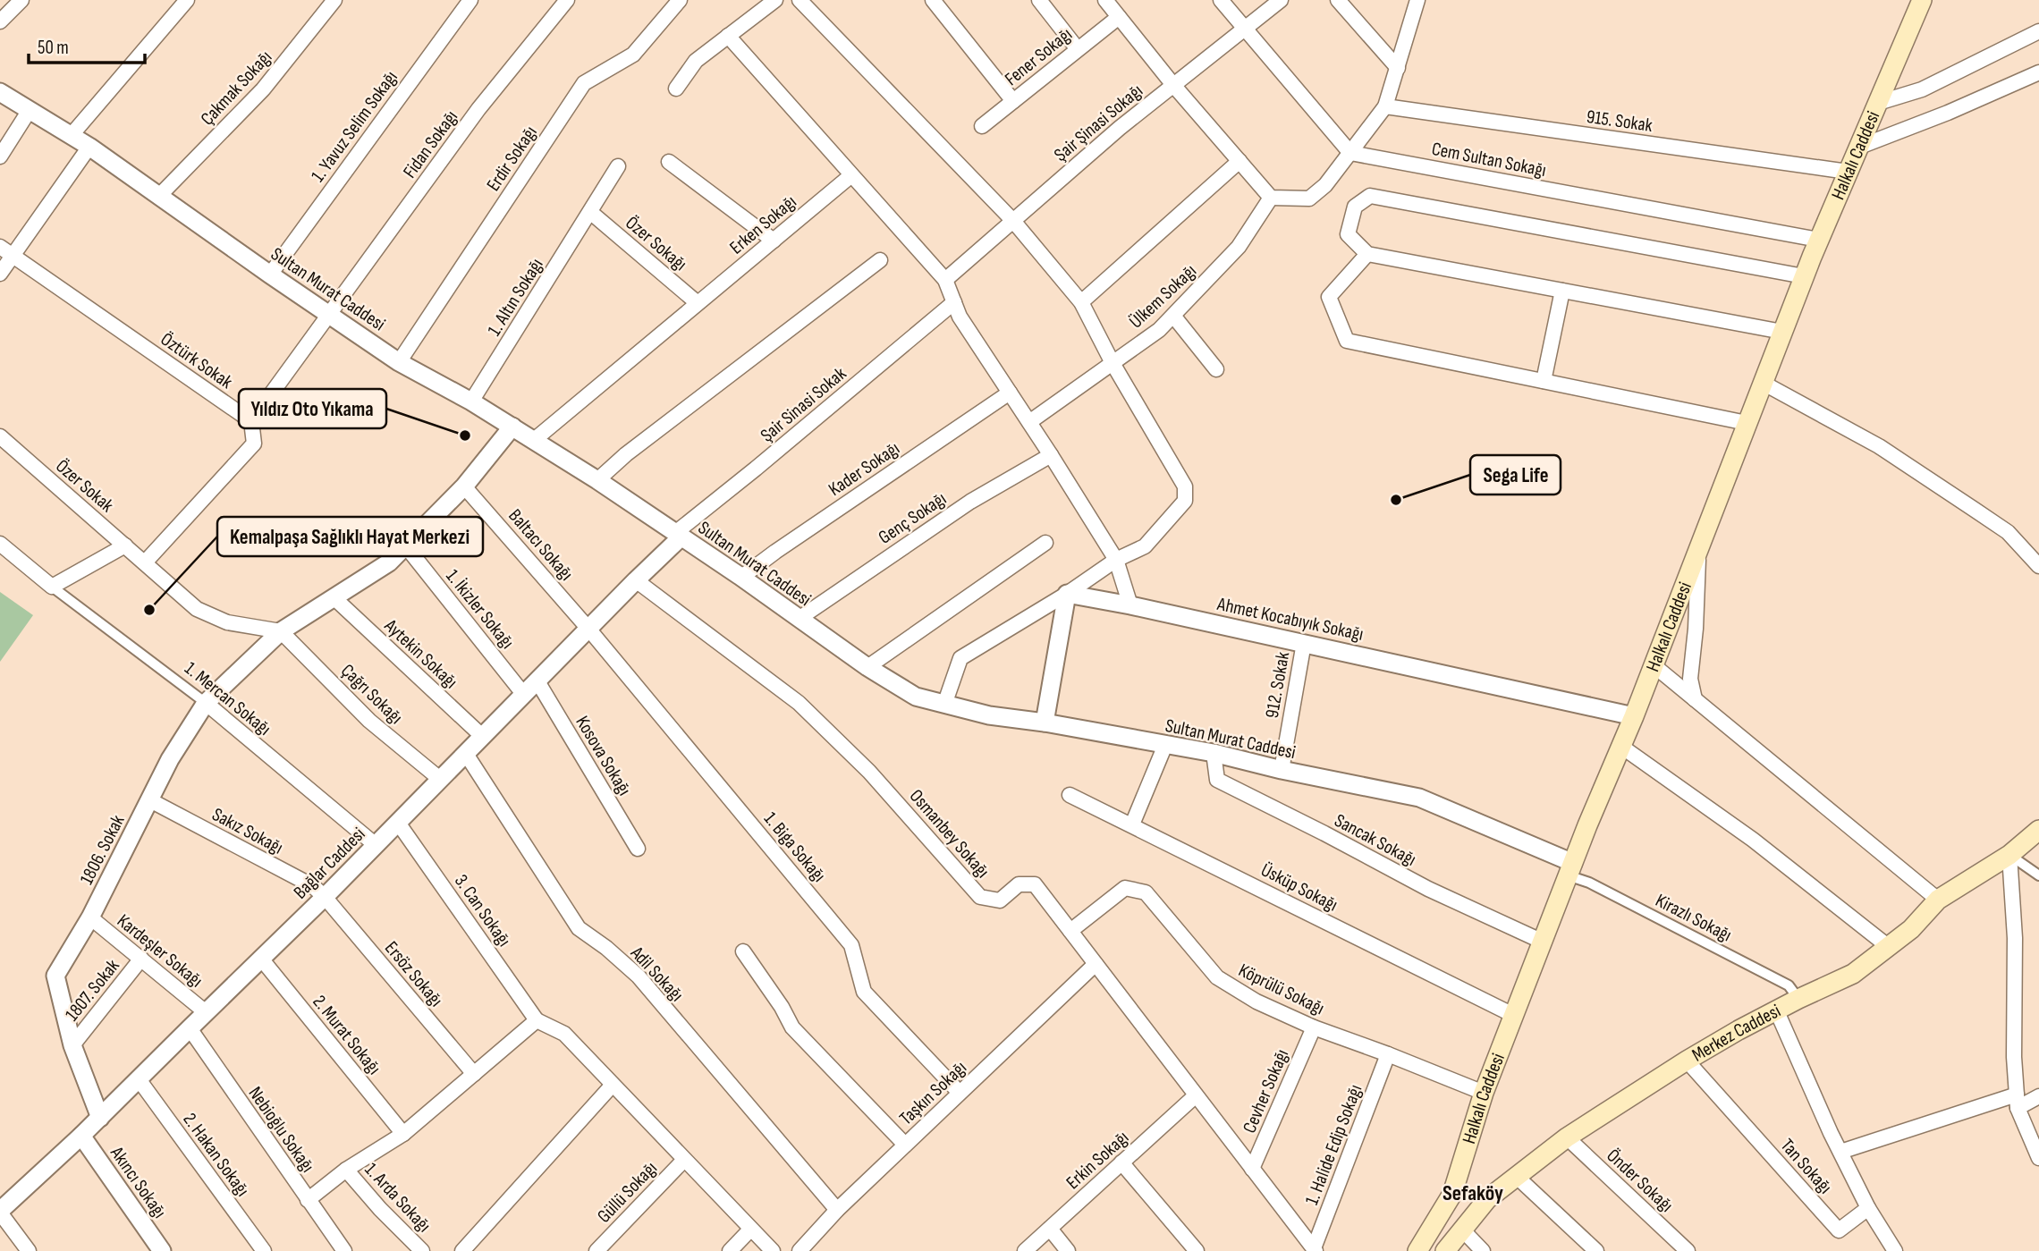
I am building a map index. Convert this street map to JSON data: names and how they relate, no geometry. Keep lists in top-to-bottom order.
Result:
{
  "streets": {
    "main road": ["Halkalı Caddesi", "Merkez Caddesi"],
    "street": [
      "Fener Sokağı",
      "Çakmak Sokağı",
      "915. Sokak",
      "Şair Şinasi Sokağı",
      "1. Yavuz Selim Sokağı",
      "Fidan Sokağı",
      "Erdir Sokağı",
      "Cem Sultan Sokağı",
      "Erken Sokağı",
      "Özer Sokağı",
      "Sultan Murat Caddesi",
      "Ülkem Sokağı",
      "1. Altın Sokağı",
      "Öztürk Sokak",
      "Şair Sinasi Sokak",
      "Kader Sokağı",
      "Özer Sokak",
      "Genç Sokağı",
      "Baltacı Sokağı",
      "1. İkizler Sokağı",
      "Ahmet Kocabıyık Sokağı",
      "Aytekin Sokağı",
      "912. Sokak",
      "Çağrı Sokağı",
      "1. Mercan Sokağı",
      "Kosova Sokağı",
      "Sakız Sokağı",
      "Osmanbey Sokağı",
      "Sancak Sokağı",
      "1. Biga Sokağı",
      "1806. Sokak",
      "Bağlar Caddesi",
      "Üsküp Sokağı",
      "3. Can Sokağı",
      "Kirazlı Sokağı",
      "Kardeşler Sokağı",
      "Ersöz Sokağı",
      "Adil Sokağı",
      "Köprülü Sokağı",
      "1807. Sokak",
      "2. Murat Sokağı",
      "Cevher Sokağı",
      "Taşkın Sokağı",
      "Nebioğlu Sokağı",
      "1. Halide Edip Sokağı",
      "2. Hakan Sokağı",
      "Erkin Sokağı",
      "Tan Sokağı",
      "Önder Sokağı",
      "Akıncı Sokağı",
      "Güllü Sokağı",
      "1. Arda Sokağı"
    ]
  },
  "crossings": [
    ["Çakmak Sokağı", "Sultan Murat Caddesi"],
    ["915. Sokak", "Halkalı Caddesi"],
    ["1. Yavuz Selim Sokağı", "Sultan Murat Caddesi"],
    ["Fidan Sokağı", "Sultan Murat Caddesi"],
    ["Fidan Sokağı", "Öztürk Sokak"],
    ["Halkalı Caddesi", "Cem Sultan Sokağı"],
    ["Halkalı Caddesi", "Sultan Murat Caddesi"],
    ["Halkalı Caddesi", "Ahmet Kocabıyık Sokağı"],
    ["Halkalı Caddesi", "Sancak Sokağı"],
    ["Halkalı Caddesi", "Üsküp Sokağı"],
    ["Halkalı Caddesi", "Kirazlı Sokağı"],
    ["Halkalı Caddesi", "Köprülü Sokağı"],
    ["Erdir Sokağı", "Sultan Murat Caddesi"],
    ["Erken Sokağı", "Özer Sokağı"],
    ["Erken Sokağı", "Sultan Murat Caddesi"],
    ["Özer Sokağı", "1. Altın Sokağı"],
    ["Sultan Murat Caddesi", "1. Altın Sokağı"],
    ["Sultan Murat Caddesi", "Şair Sinasi Sokak"],
    ["Sultan Murat Caddesi", "Kader Sokağı"],
    ["Sultan Murat Caddesi", "Genç Sokağı"],
    ["Sultan Murat Caddesi", "912. Sokak"],
    ["Sultan Murat Caddesi", "Sancak Sokağı"],
    ["Sultan Murat Caddesi", "1806. Sokak"],
    ["Sultan Murat Caddesi", "Bağlar Caddesi"],
    ["Sultan Murat Caddesi", "Kirazlı Sokağı"],
    ["Şair Sinasi Sokak", "Bağlar Caddesi"],
    ["Özer Sokak", "Çağrı Sokağı"],
    ["Özer Sokak", "1806. Sokak"],
    ["Baltacı Sokağı", "1. Biga Sokağı"],
    ["Baltacı Sokağı", "1806. Sokak"],
    ["Baltacı Sokağı", "Bağlar Caddesi"],
    ["1. İkizler Sokağı", "1806. Sokak"],
    ["1. İkizler Sokağı", "Bağlar Caddesi"],
    ["Ahmet Kocabıyık Sokağı", "912. Sokak"],
    ["Aytekin Sokağı", "1806. Sokak"],
    ["Aytekin Sokağı", "Bağlar Caddesi"],
    ["Çağrı Sokağı", "1806. Sokak"],
    ["Çağrı Sokağı", "Bağlar Caddesi"],
    ["1. Mercan Sokağı", "1806. Sokak"],
    ["1. Mercan Sokağı", "Bağlar Caddesi"],
    ["Kosova Sokağı", "Bağlar Caddesi"],
    ["Sakız Sokağı", "1806. Sokak"],
    ["Sakız Sokağı", "Bağlar Caddesi"],
    ["Sakız Sokağı", "Ersöz Sokağı"],
    ["Osmanbey Sokağı", "Bağlar Caddesi"],
    ["Osmanbey Sokağı", "Köprülü Sokağı"],
    ["Osmanbey Sokağı", "Cevher Sokağı"],
    ["Osmanbey Sokağı", "Taşkın Sokağı"],
    ["Osmanbey Sokağı", "1. Halide Edip Sokağı"],
    ["Osmanbey Sokağı", "Erkin Sokağı"],
    ["1. Biga Sokağı", "Bağlar Caddesi"],
    ["1. Biga Sokağı", "Taşkın Sokağı"],
    ["1806. Sokak", "Bağlar Caddesi"],
    ["1806. Sokak", "Kardeşler Sokağı"],
    ["1806. Sokak", "1807. Sokak"],
    ["Bağlar Caddesi", "3. Can Sokağı"],
    ["Bağlar Caddesi", "Kardeşler Sokağı"],
    ["Bağlar Caddesi", "Ersöz Sokağı"],
    ["Bağlar Caddesi", "Adil Sokağı"],
    ["Bağlar Caddesi", "2. Murat Sokağı"],
    ["Bağlar Caddesi", "Nebioğlu Sokağı"],
    ["Bağlar Caddesi", "2. Hakan Sokağı"],
    ["Bağlar Caddesi", "Akıncı Sokağı"],
    ["Kirazlı Sokağı", "Merkez Caddesi"],
    ["Kardeşler Sokağı", "1807. Sokak"],
    ["Adil Sokağı", "Taşkın Sokağı"],
    ["Köprülü Sokağı", "Cevher Sokağı"],
    ["Köprülü Sokağı", "1. Halide Edip Sokağı"],
    ["Merkez Caddesi", "Tan Sokağı"],
    ["Merkez Caddesi", "Önder Sokağı"]
  ],
  "districts": ["Sefaköy"],
  "places": ["Yıldız Oto Yıkama", "Sega Life", "Kemalpaşa Sağlıklı Hayat Merkezi"],
  "scale_bar": "50 m"
}
